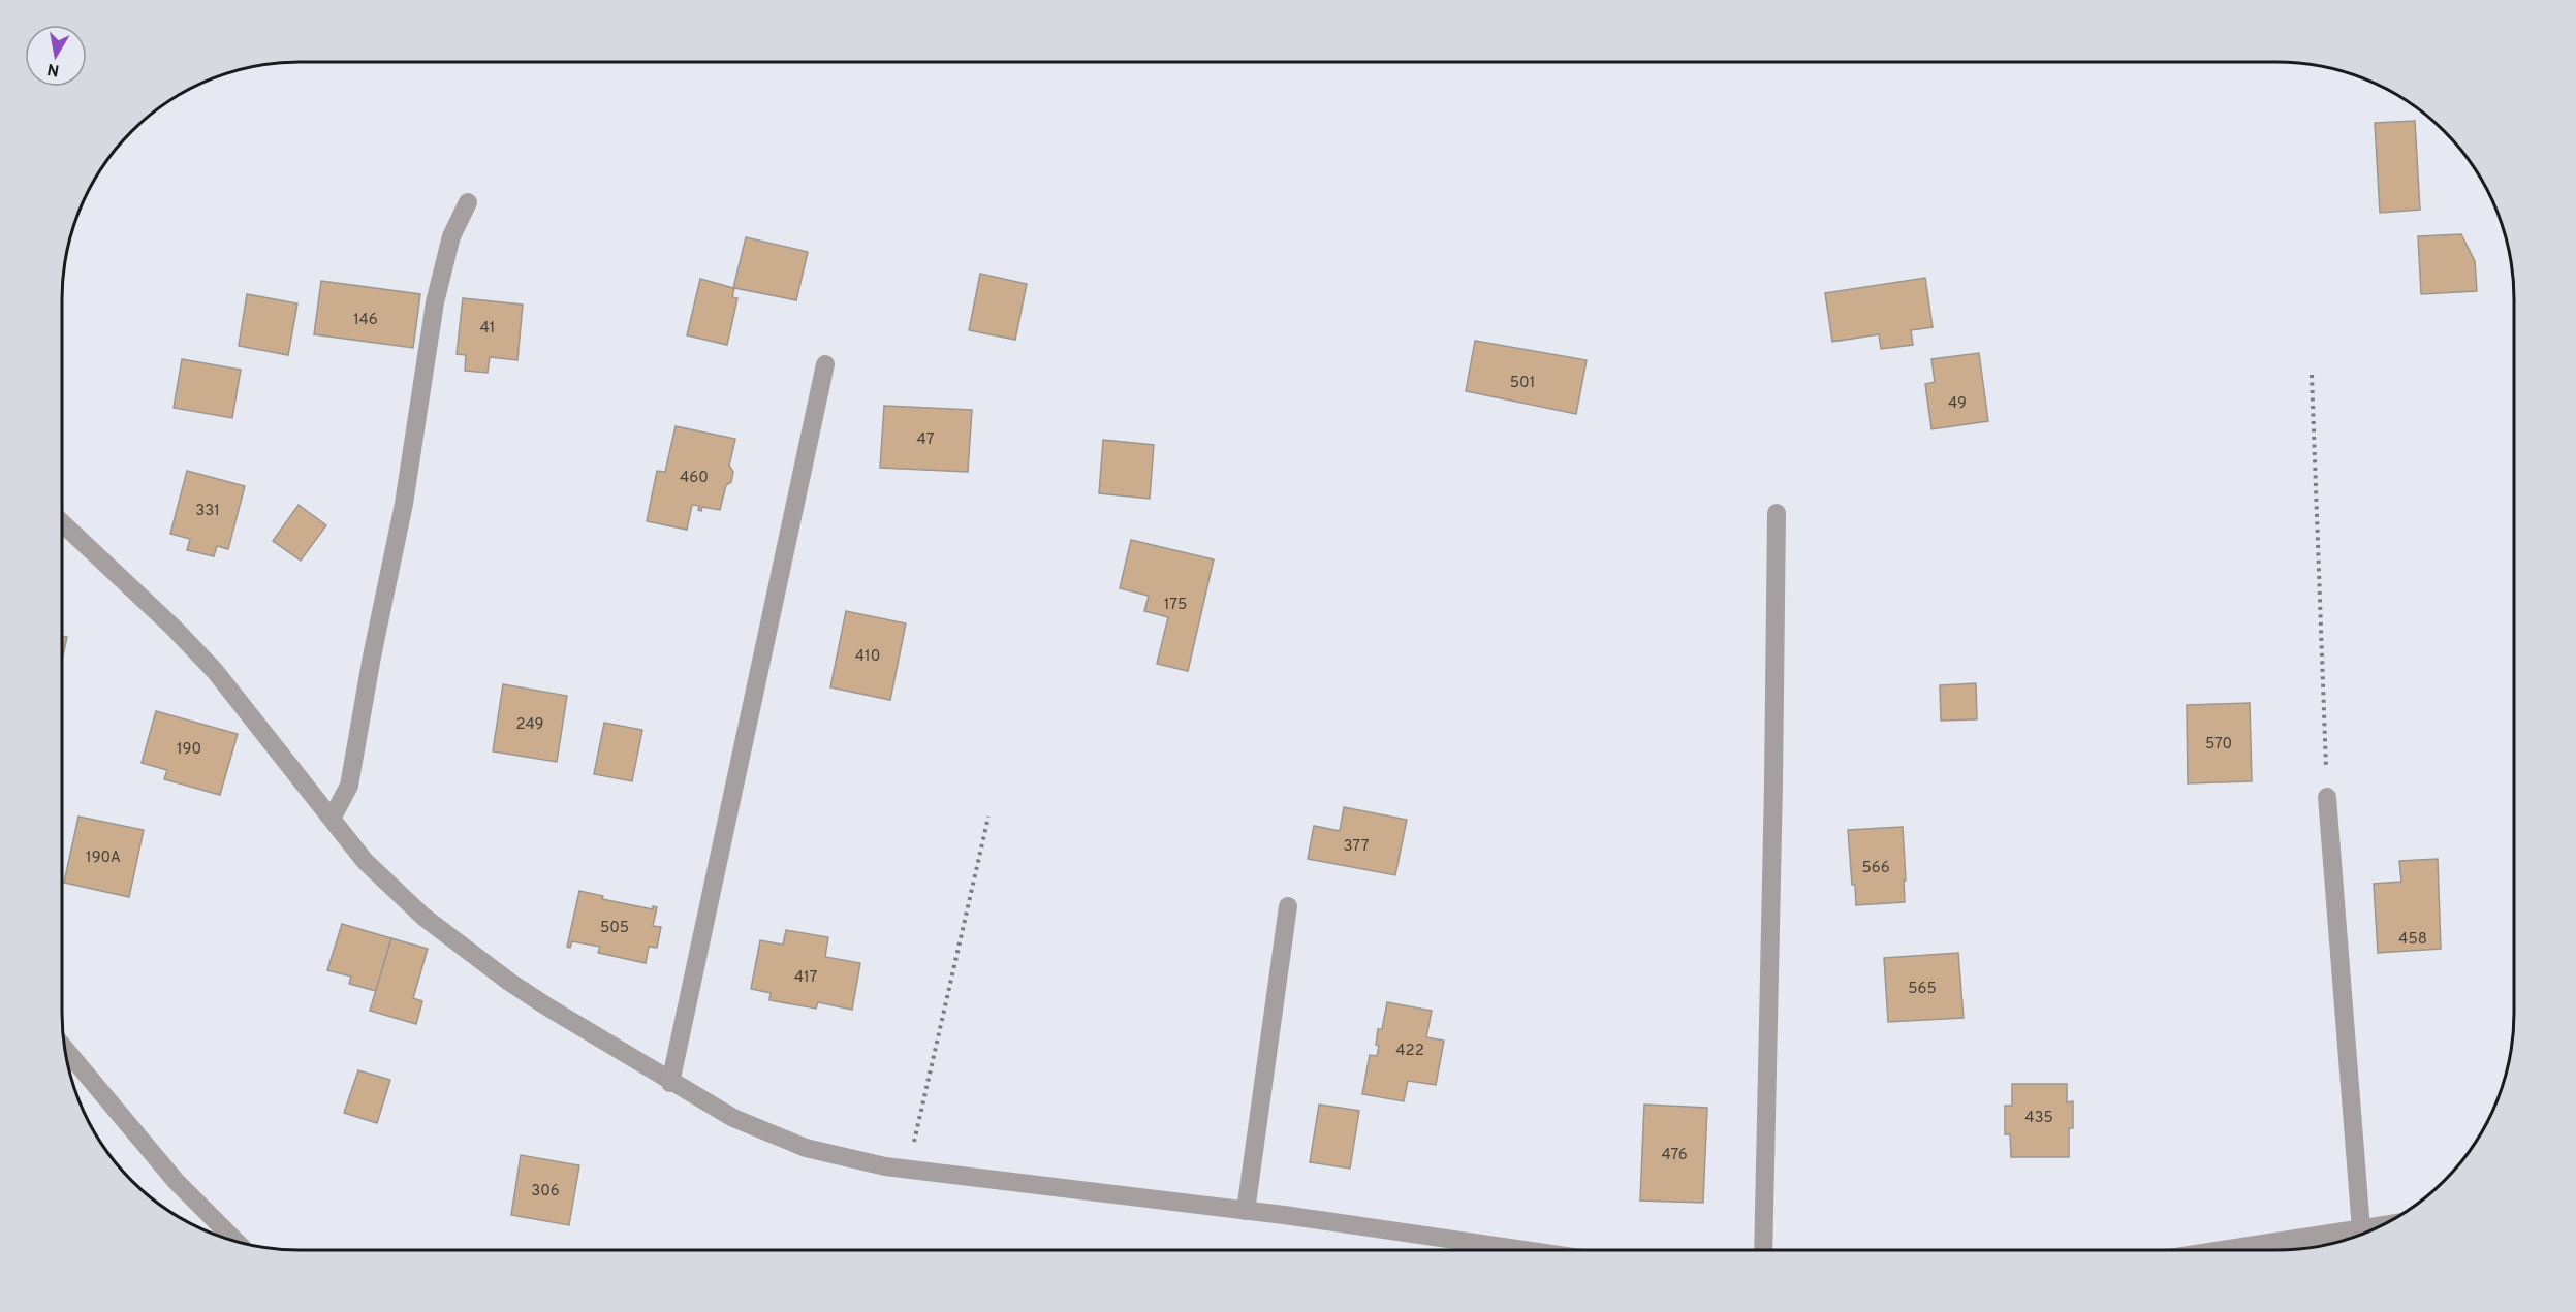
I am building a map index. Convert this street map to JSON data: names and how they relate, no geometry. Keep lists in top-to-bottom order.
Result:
{
  "house_numbers": [
    "146",
    "41",
    "501",
    "49",
    "47",
    "460",
    "331",
    "175",
    "410",
    "249",
    "570",
    "190",
    "377",
    "190A",
    "566",
    "505",
    "458",
    "417",
    "565",
    "422",
    "435",
    "476",
    "306"
  ],
  "north": "bottom"
}
